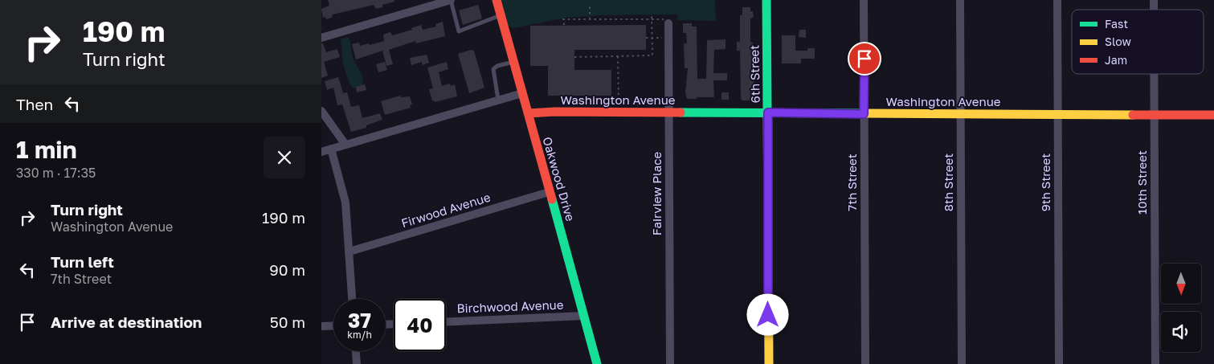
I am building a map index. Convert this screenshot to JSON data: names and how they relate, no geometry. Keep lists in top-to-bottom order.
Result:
{
  "streets": {
    "street": [
      "6th Street",
      "Washington Avenue",
      "Oakwood Drive",
      "7th Street",
      "8th Street",
      "9th Street",
      "10th Street",
      "Fairview Place",
      "Firwood Avenue",
      "Birchwood Avenue"
    ]
  },
  "crossings": [
    ["6th Street", "Washington Avenue"],
    ["Washington Avenue", "Oakwood Drive"],
    ["Washington Avenue", "7th Street"],
    ["Washington Avenue", "8th Street"],
    ["Washington Avenue", "9th Street"],
    ["Washington Avenue", "10th Street"],
    ["Washington Avenue", "Fairview Place"],
    ["Oakwood Drive", "Firwood Avenue"],
    ["Oakwood Drive", "Birchwood Avenue"]
  ],
  "legend": ["Fast", "Slow", "Jam"],
  "north": "bottom",
  "page": {
    "turn": ["190 m", "Turn right"],
    "then": "Then",
    "heading": ["1 min", "330 m · 17:35"],
    "list": [
      {
        "name": "Turn right",
        "note": "Washington Avenue",
        "value": "190 m"
      },
      {
        "name": "Turn left",
        "note": "7th Street",
        "value": "90 m"
      },
      {
        "name": "Arrive at destination",
        "value": "50 m"
      }
    ],
    "speed": "37 km/h",
    "limit": "40"
  }
}
